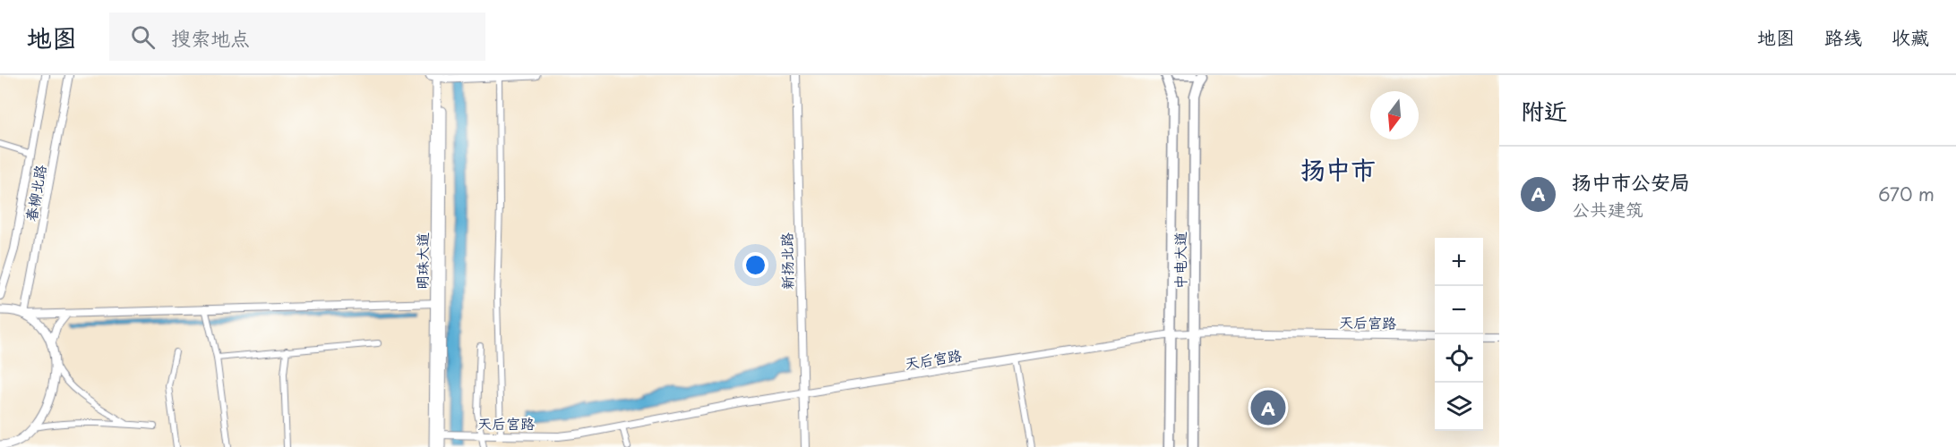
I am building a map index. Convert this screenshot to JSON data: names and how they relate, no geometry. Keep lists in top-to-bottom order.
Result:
{
  "streets": {
    "main road": ["中电大道", "明珠大道"],
    "street": ["春柳北路", "新扬北路", "天后宫路"]
  },
  "crossings": [
    ["中电大道", "天后宫路"],
    ["明珠大道", "天后宫路"],
    ["新扬北路", "天后宫路"]
  ],
  "districts": ["扬中市"],
  "north": "bottom",
  "page": {
    "header": "地图",
    "search": "搜索地点",
    "nav": ["地图", "路线", "收藏"],
    "heading": "附近",
    "list": [
      {
        "mark": "A",
        "name": "扬中市公安局",
        "note": "公共建筑",
        "value": "670 m"
      }
    ],
    "map_buttons": ["+", "−"],
    "pins": "A"
  }
}
